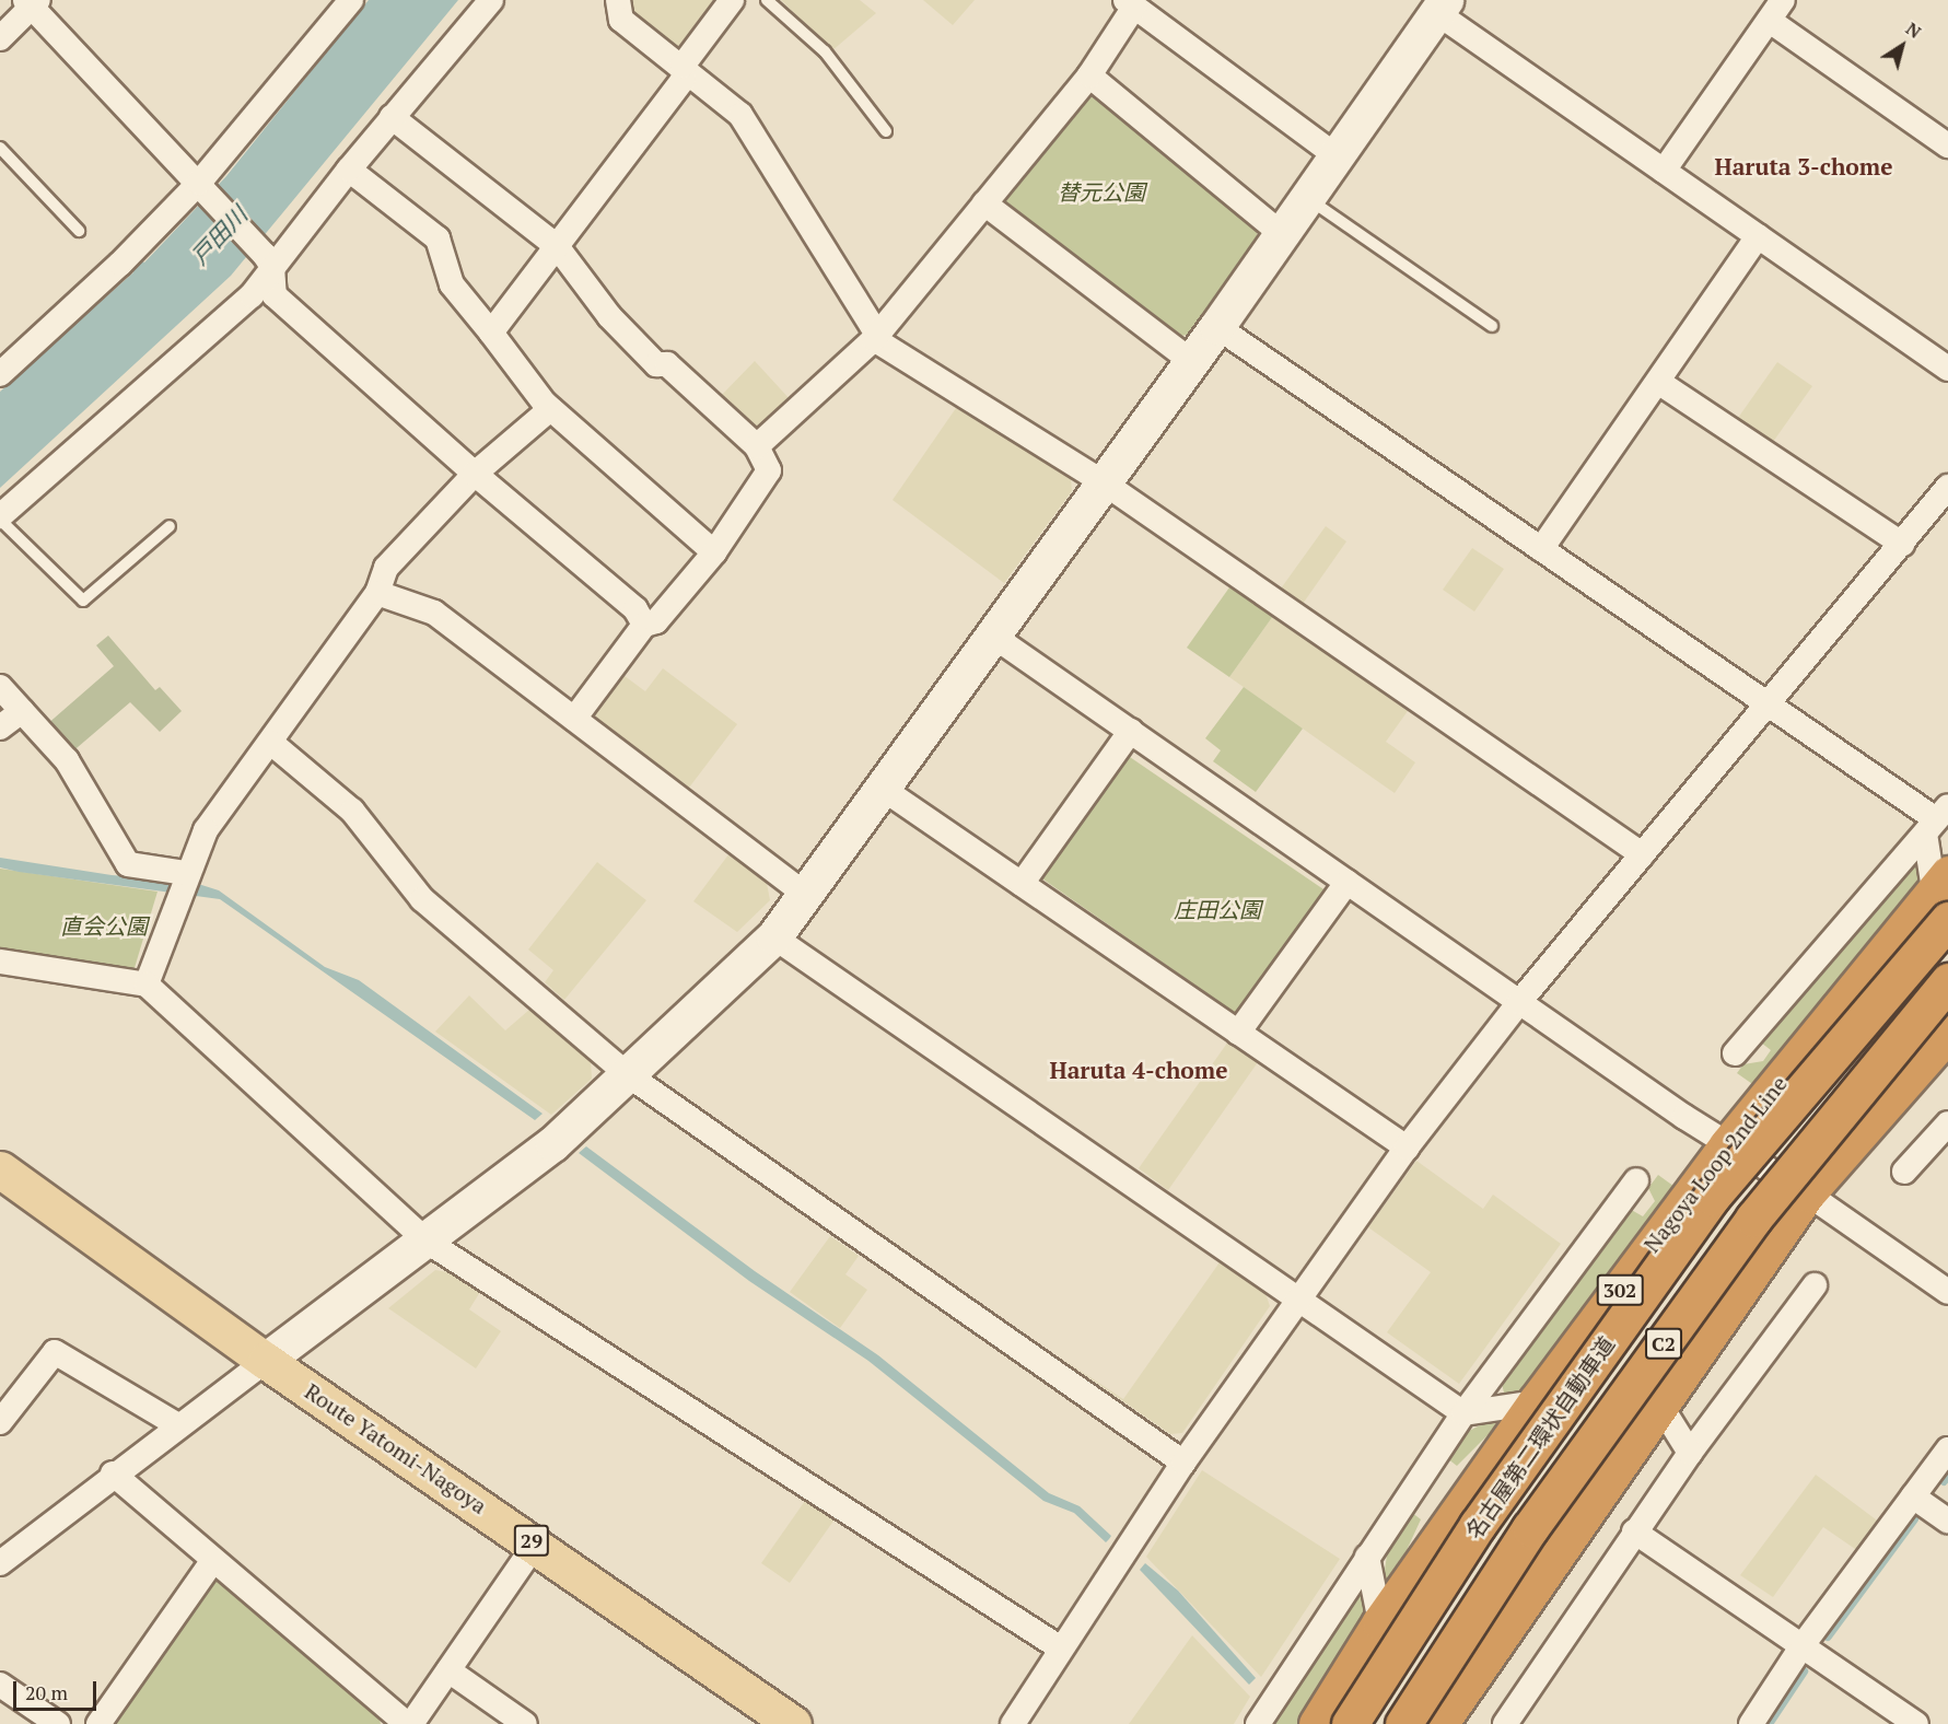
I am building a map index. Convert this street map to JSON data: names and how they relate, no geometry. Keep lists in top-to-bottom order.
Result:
{
  "streets": {
    "highway": [
      "Nagoya Loop 2nd Line",
      "302",
      "C2",
      "名古屋第二環状自動車道"
    ],
    "main road": ["Route Yatomi-Nagoya", "29"]
  },
  "crossings": [
    ["Nagoya Loop 2nd Line", "名古屋第二環状自動車道"]
  ],
  "districts": ["Haruta 3-chome", "Haruta 4-chome"],
  "water": ["戸田川"],
  "parks": ["替元公園", "庄田公園", "直会公園"],
  "scale_bar": "20 m",
  "north": "top right"
}
